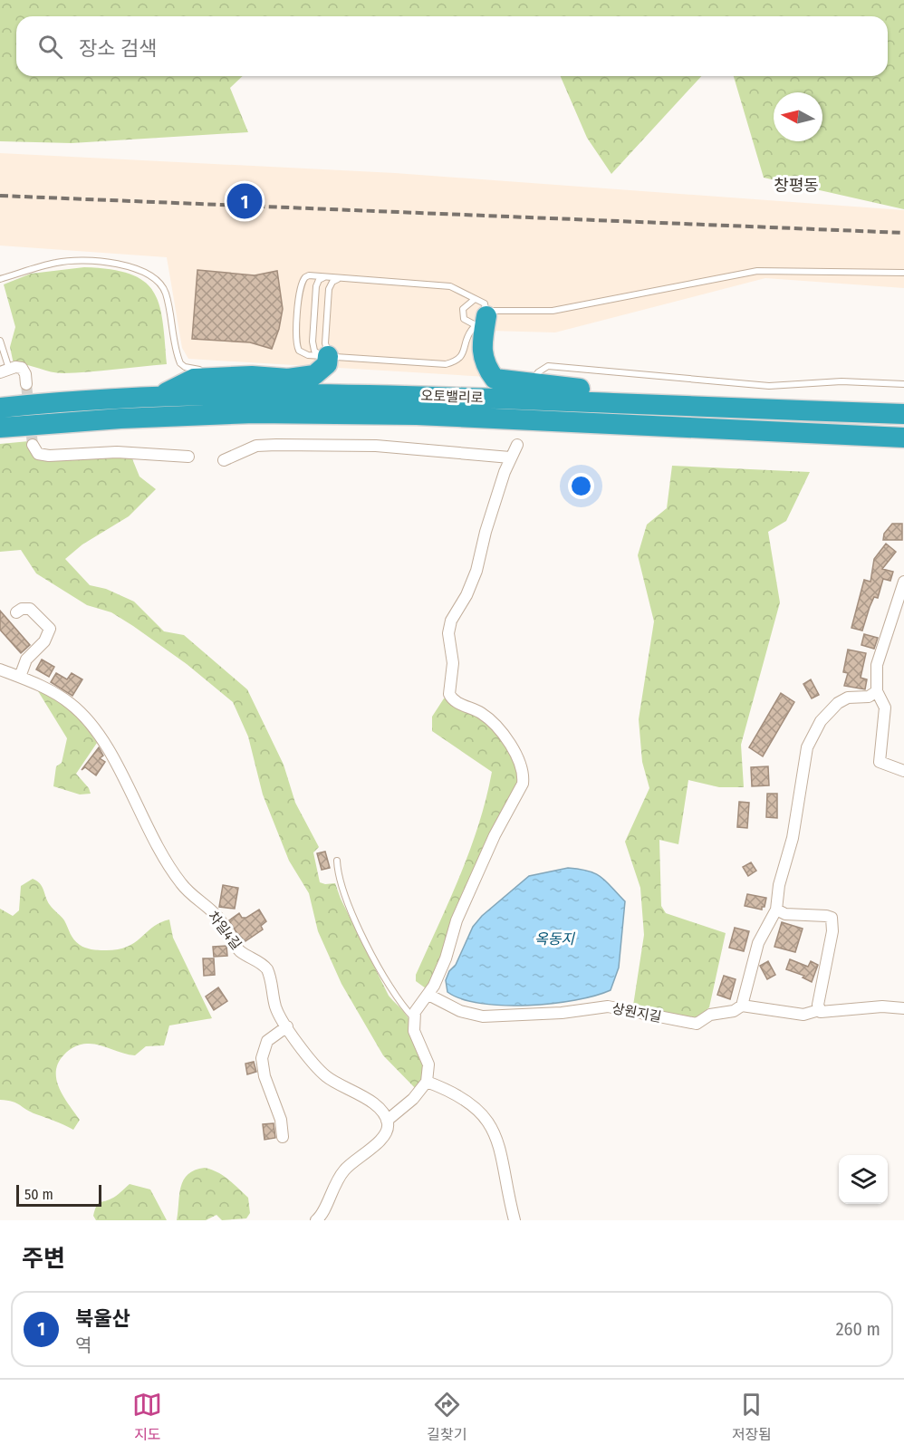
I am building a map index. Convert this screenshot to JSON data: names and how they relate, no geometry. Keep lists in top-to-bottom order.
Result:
{
  "streets": {
    "highway": ["오토밸리로"],
    "street": ["차일4길", "상원지길"]
  },
  "districts": ["창평동"],
  "water": ["옥동지"],
  "scale_bar": "50 m",
  "north": "left",
  "page": {
    "search": "장소 검색",
    "pins": "1",
    "scale": "50 m",
    "heading": "주변",
    "list": [
      {
        "mark": "1",
        "name": "북울산",
        "note": "역",
        "value": "260 m"
      }
    ],
    "nav": ["지도", "길찾기", "저장됨"]
  }
}
